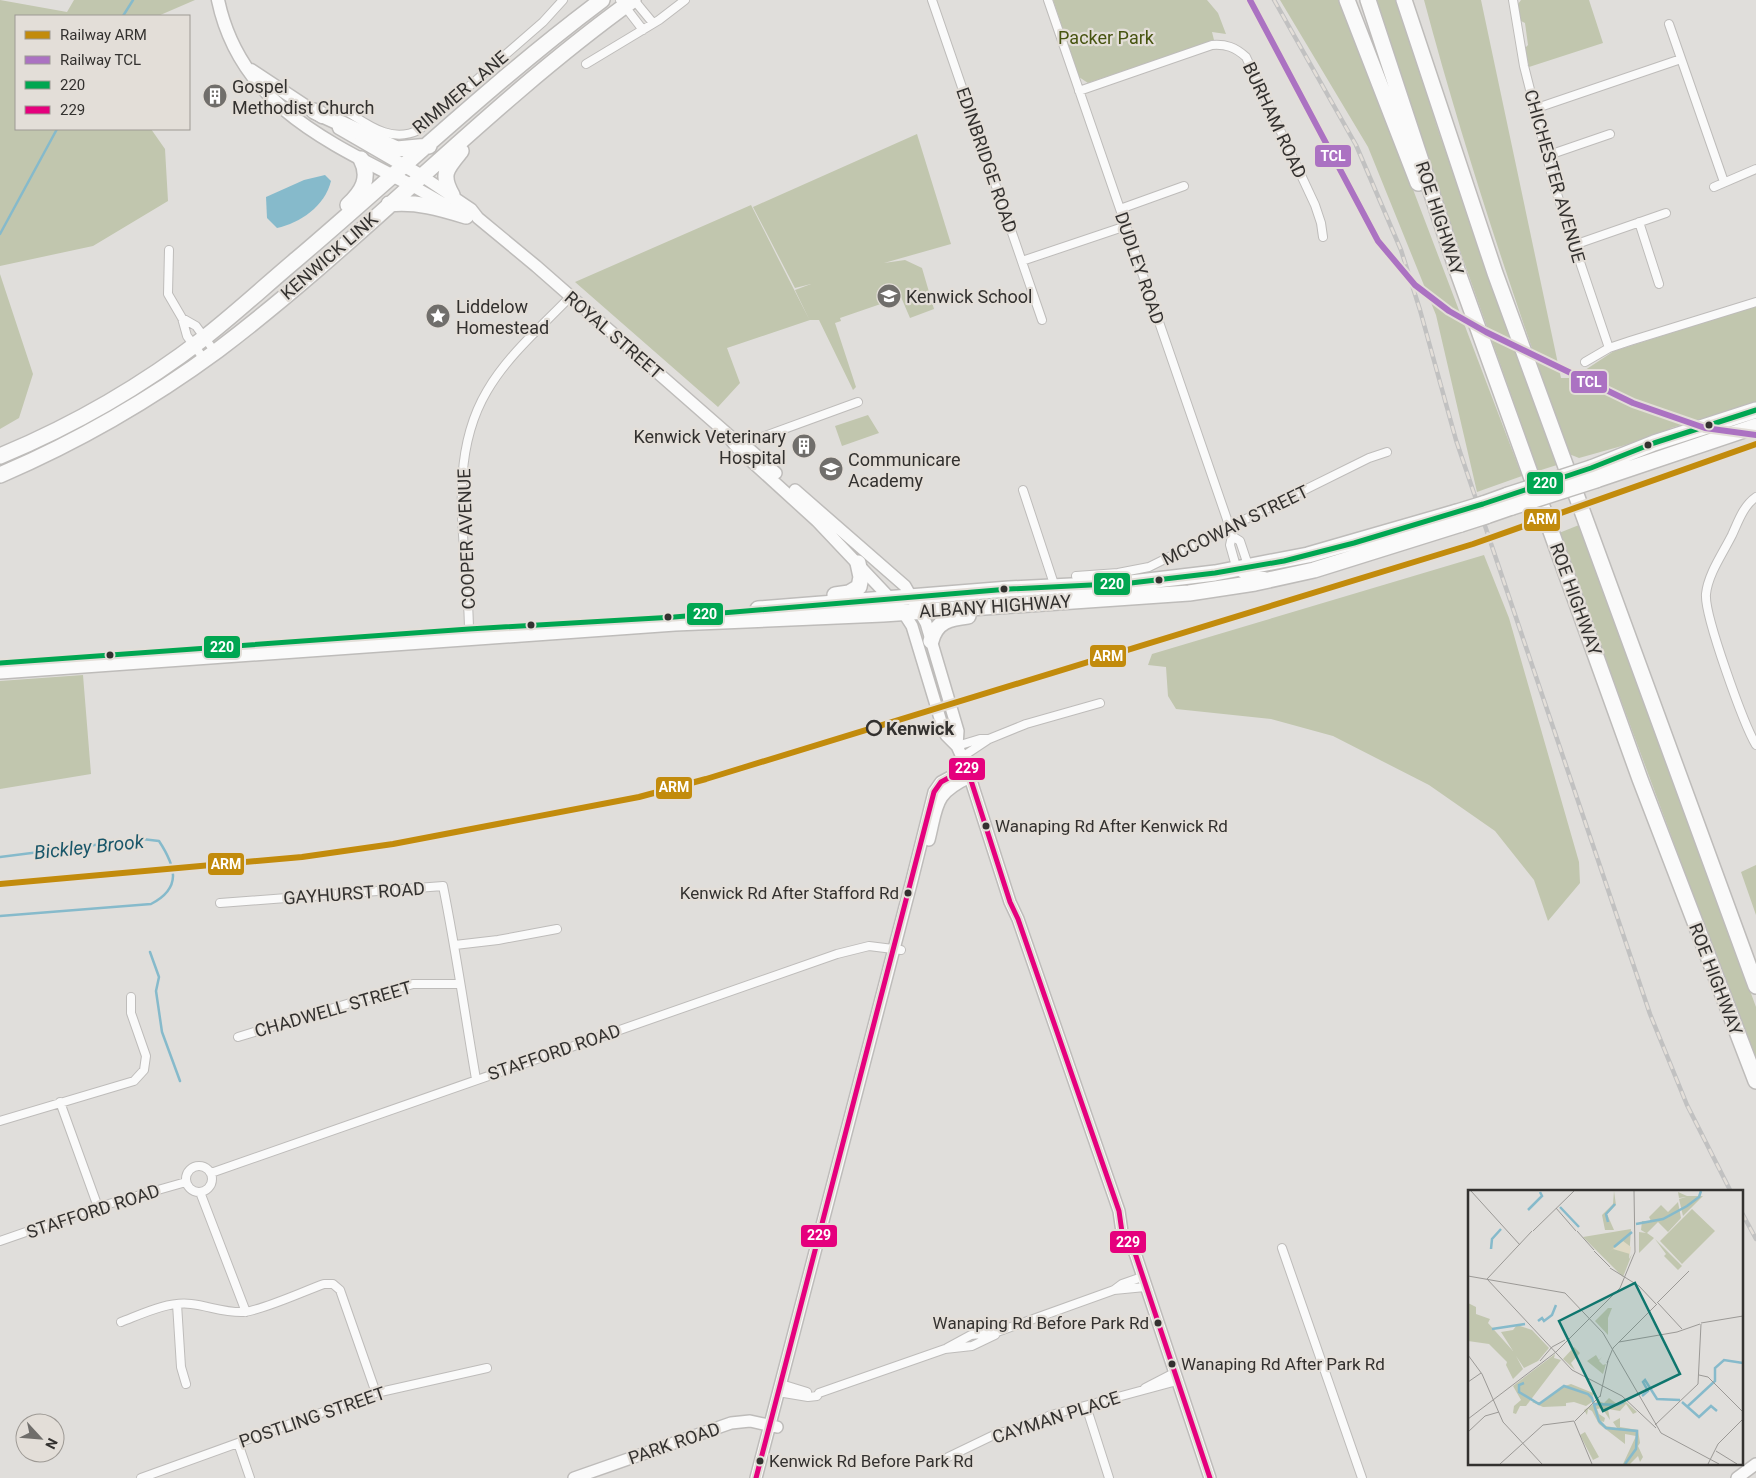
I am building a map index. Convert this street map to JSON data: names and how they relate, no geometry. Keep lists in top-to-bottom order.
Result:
{
  "streets": {
    "highway": ["ROE HIGHWAY", "KENWICK LINK", "ALBANY HIGHWAY"],
    "main road": ["ROYAL STREET", "PARK ROAD"],
    "street": [
      "RIMMER LANE",
      "BURHAM ROAD",
      "EDINBRIDGE ROAD",
      "CHICHESTER AVENUE",
      "DUDLEY ROAD",
      "MCCOWAN STREET",
      "COOPER AVENUE",
      "GAYHURST ROAD",
      "CHADWELL STREET",
      "STAFFORD ROAD",
      "POSTLING STREET",
      "CAYMAN PLACE"
    ]
  },
  "crossings": [
    ["BURHAM ROAD", "DUDLEY ROAD"],
    ["KENWICK LINK", "ROYAL STREET"],
    ["DUDLEY ROAD", "MCCOWAN STREET"],
    ["DUDLEY ROAD", "ALBANY HIGHWAY"],
    ["ROYAL STREET", "COOPER AVENUE"],
    ["ROYAL STREET", "ALBANY HIGHWAY"],
    ["COOPER AVENUE", "ALBANY HIGHWAY"],
    ["GAYHURST ROAD", "CHADWELL STREET"],
    ["GAYHURST ROAD", "STAFFORD ROAD"]
  ],
  "water": ["Bickley Brook"],
  "parks": ["Packer Park"],
  "places": {
    "building": ["Gospel Methodist Church", "Kenwick Veterinary Hospital"],
    "school or university": ["Kenwick School", "Communicare Academy"],
    "place": ["Liddelow Homestead"],
    "other": [
      "Kenwick",
      "Wanaping Rd After Kenwick Rd",
      "Kenwick Rd After Stafford Rd",
      "Wanaping Rd Before Park Rd",
      "Wanaping Rd After Park Rd",
      "Kenwick Rd Before Park Rd"
    ]
  },
  "lines": [
    "rail line TCL",
    "transit line 220",
    "rail line ARM",
    "transit line 229"
  ],
  "legend": [
    "Railway ARM",
    "Railway TCL",
    "220",
    "229"
  ],
  "north": "bottom right"
}
